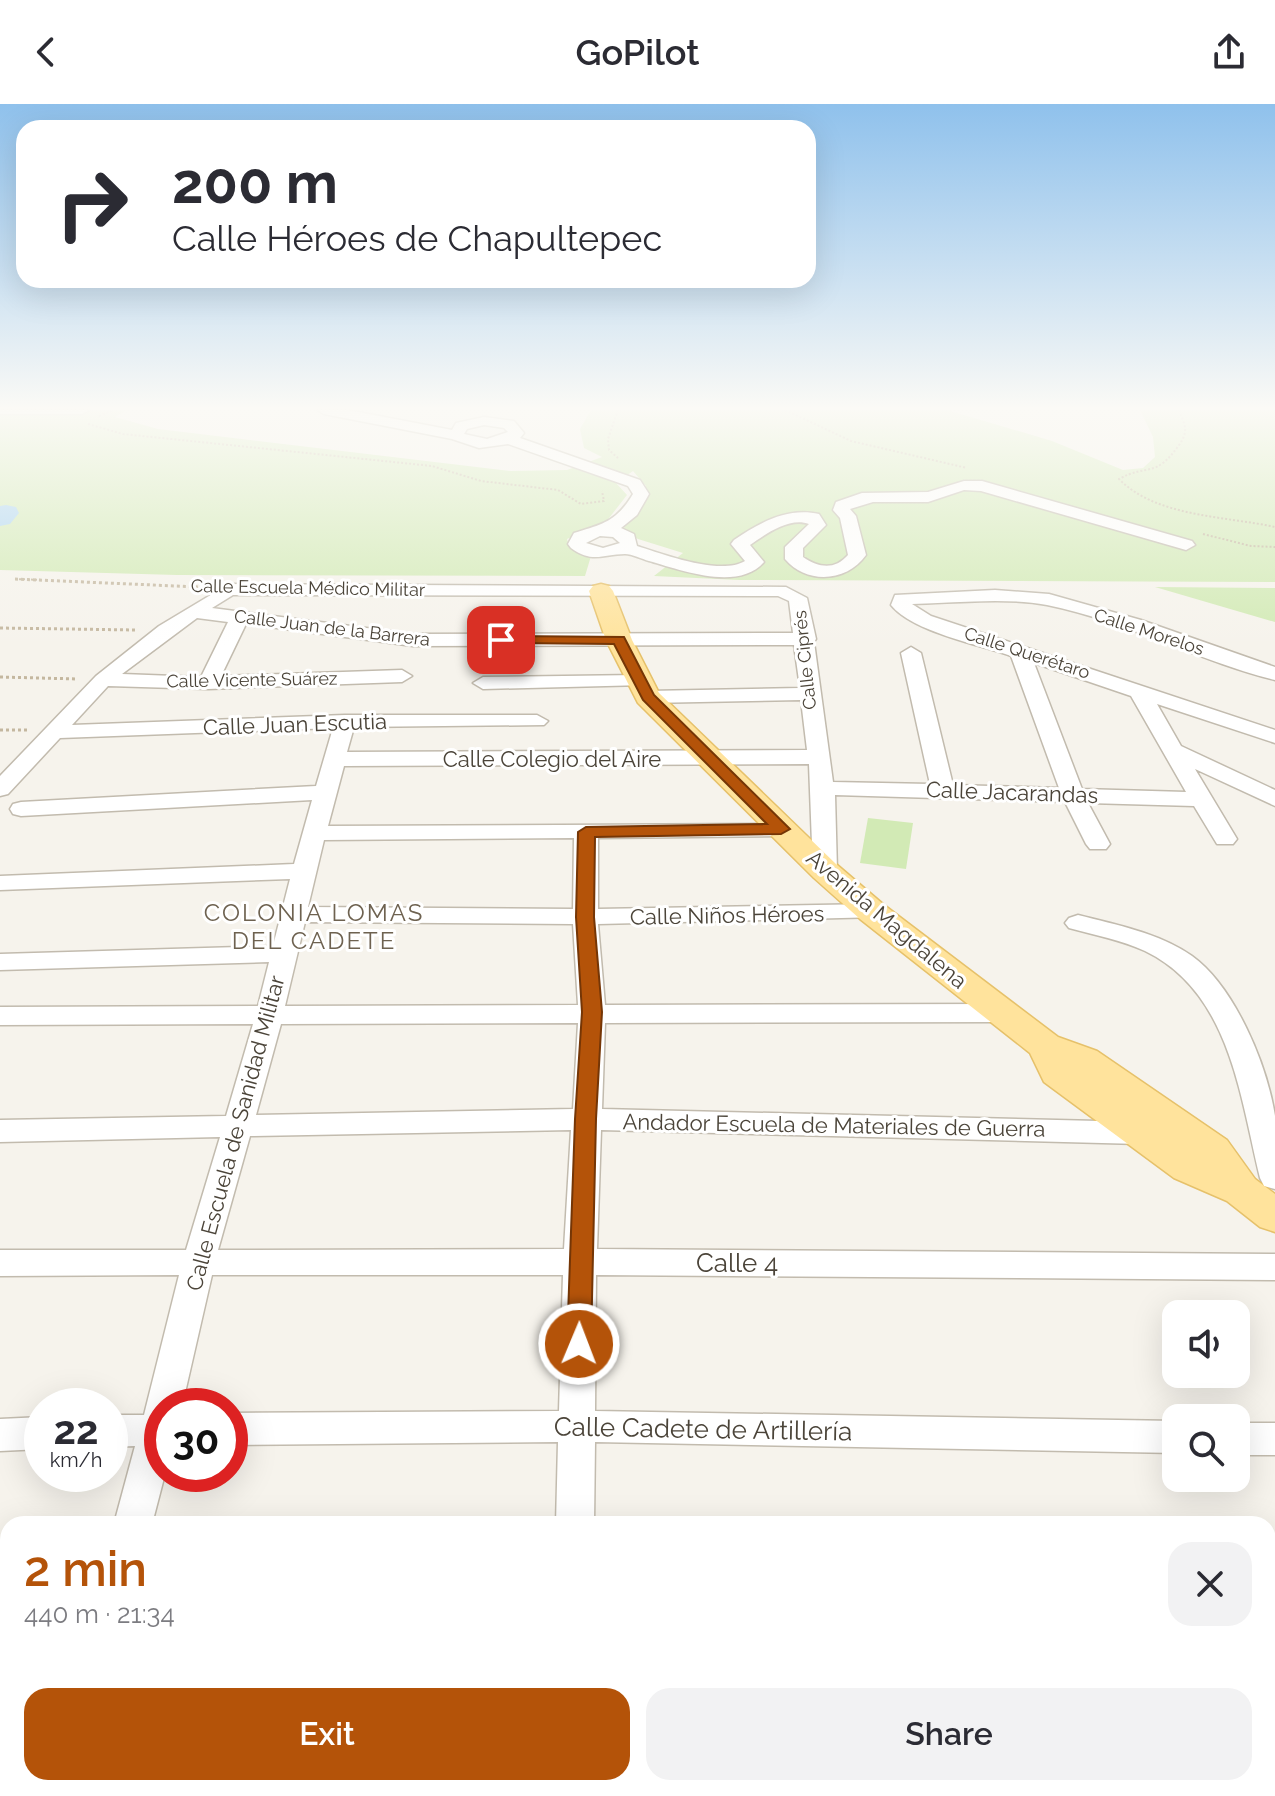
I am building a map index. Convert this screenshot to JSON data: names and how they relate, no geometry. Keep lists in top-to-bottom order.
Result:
{
  "streets": {
    "main road": ["Avenida Magdalena"],
    "street": [
      "Calle Escuela Médico Militar",
      "Calle Juan de la Barrera",
      "Calle Morelos",
      "Calle Querétaro",
      "Calle Ciprés",
      "Calle Vicente Suárez",
      "Calle Juan Escutia",
      "Calle Colegio del Aire",
      "Calle Jacarandas",
      "Calle Niños Héroes",
      "Andador Escuela de Materiales de Guerra",
      "Calle Escuela de Sanidad Militar",
      "Calle 4",
      "Calle Cadete de Artillería"
    ]
  },
  "crossings": [
    ["Calle Escuela Médico Militar", "Calle Ciprés"],
    ["Calle Escuela Médico Militar", "Avenida Magdalena"],
    ["Calle Juan de la Barrera", "Calle Ciprés"],
    ["Calle Juan de la Barrera", "Avenida Magdalena"],
    ["Calle Morelos", "Calle Querétaro"],
    ["Calle Ciprés", "Calle Colegio del Aire"],
    ["Calle Ciprés", "Calle Jacarandas"],
    ["Calle Ciprés", "Avenida Magdalena"],
    ["Calle Vicente Suárez", "Calle Juan Escutia"],
    ["Calle Juan Escutia", "Calle Escuela de Sanidad Militar"],
    ["Calle Colegio del Aire", "Avenida Magdalena"],
    ["Calle Colegio del Aire", "Calle Escuela de Sanidad Militar"],
    ["Calle Niños Héroes", "Avenida Magdalena"],
    ["Calle Niños Héroes", "Calle Escuela de Sanidad Militar"],
    ["Avenida Magdalena", "Andador Escuela de Materiales de Guerra"],
    ["Andador Escuela de Materiales de Guerra", "Calle Escuela de Sanidad Militar"],
    ["Calle Escuela de Sanidad Militar", "Calle 4"]
  ],
  "districts": ["COLONIA LOMAS DEL CADETE"],
  "page": {
    "header": "GoPilot",
    "turn": ["200 m", "Calle Héroes de Chapultepec"],
    "speed": "22 km/h",
    "limit": "30",
    "heading": ["2 min", "440 m · 21:34"],
    "buttons": ["Exit", "Share"]
  }
}
